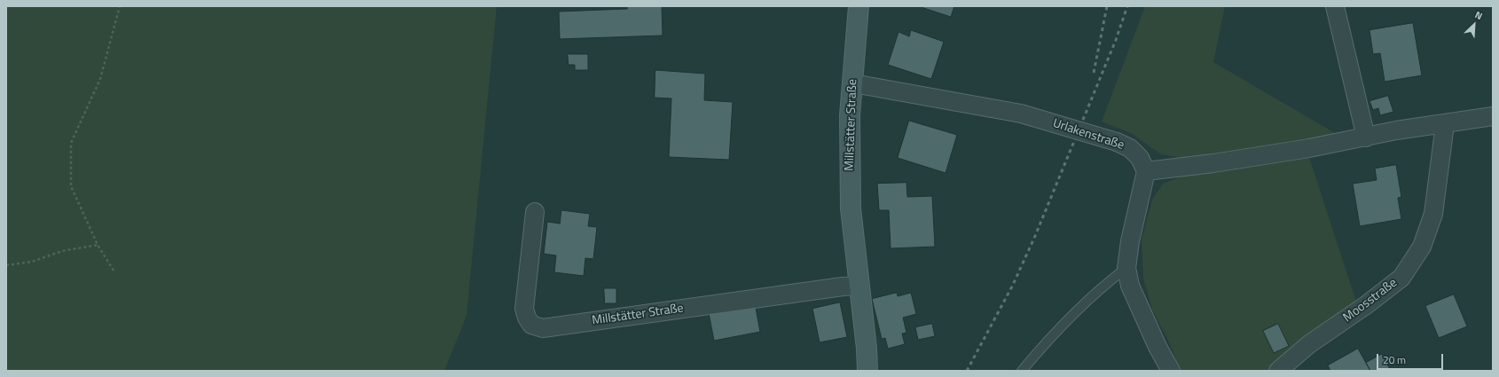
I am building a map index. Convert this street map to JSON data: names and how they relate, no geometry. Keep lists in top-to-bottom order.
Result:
{
  "streets": {
    "street": ["Millstätter Straße", "Urlakenstraße", "Moosstraße"]
  },
  "crossings": [
    ["Millstätter Straße", "Urlakenstraße"]
  ],
  "scale_bar": "20 m",
  "north": "top right"
}
